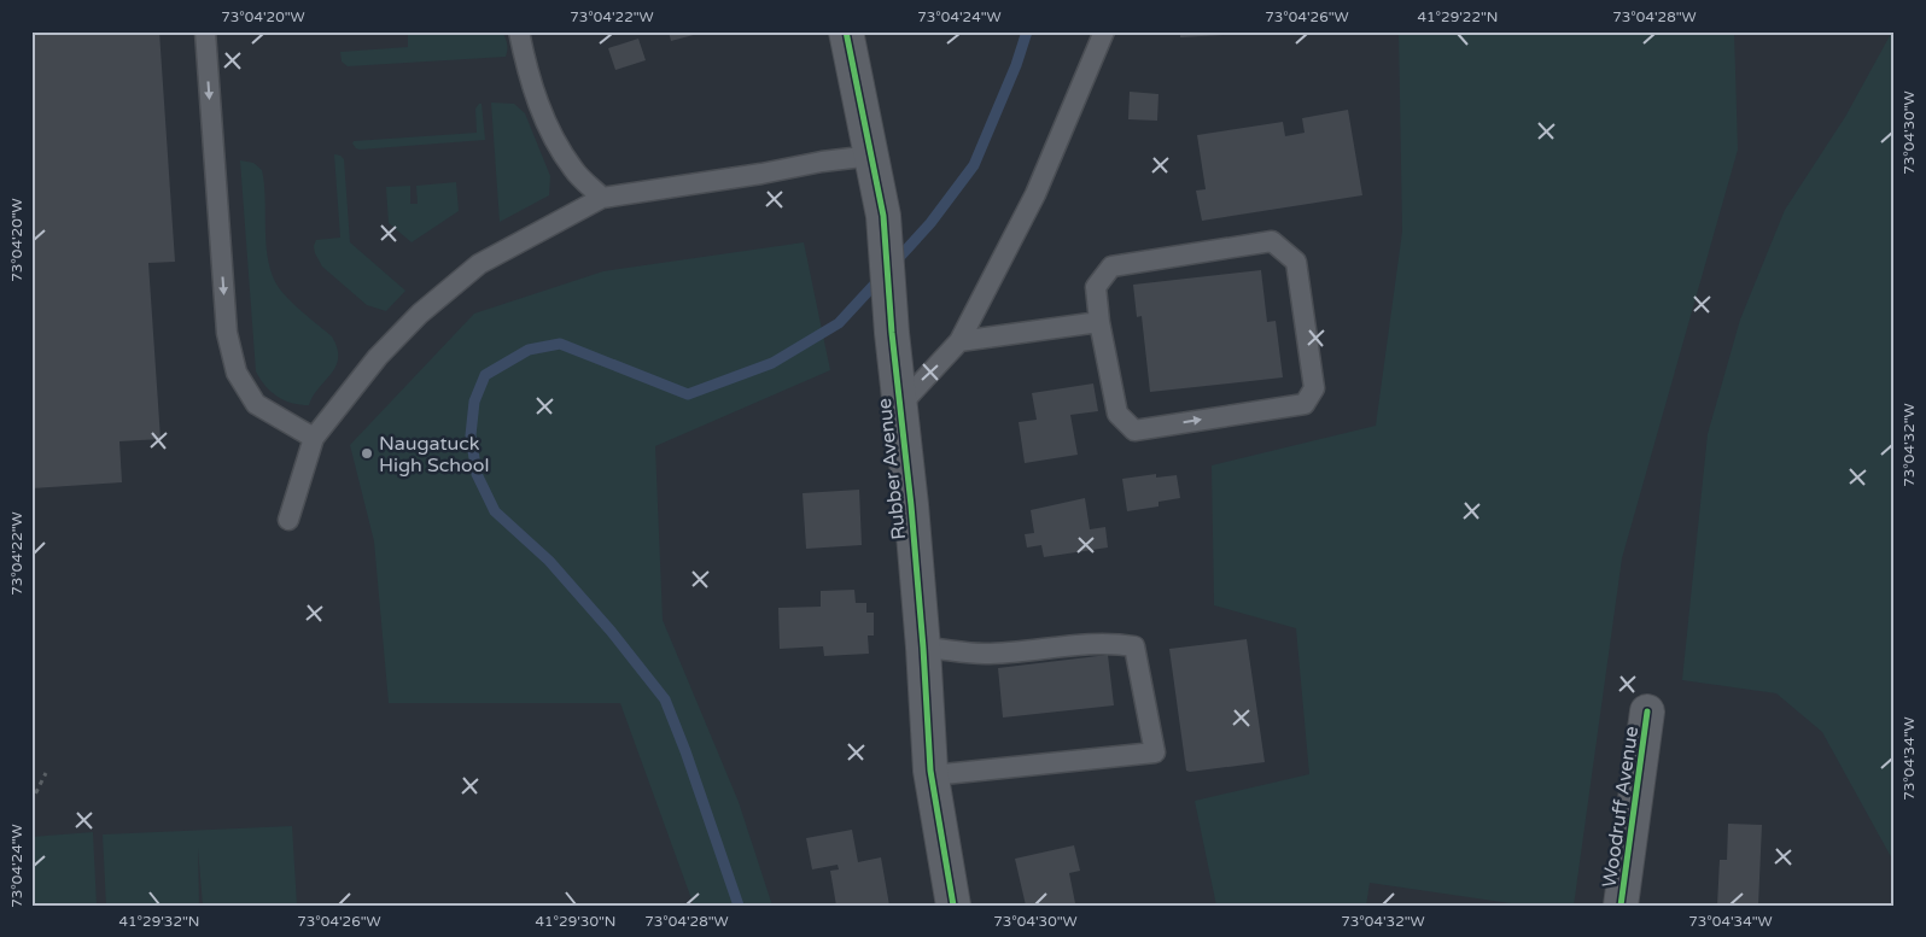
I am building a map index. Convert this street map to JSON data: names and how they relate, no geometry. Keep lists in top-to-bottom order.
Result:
{
  "streets": {
    "street": ["Rubber Avenue", "Woodruff Avenue"]
  },
  "places": ["Naugatuck High School"],
  "coordinates": [
    "73°04'20\"W",
    "73°04'22\"W",
    "73°04'24\"W",
    "73°04'26\"W",
    "41°29'22\"N",
    "73°04'28\"W",
    "73°04'30\"W",
    "73°04'32\"W",
    "73°04'34\"W",
    "41°29'32\"N",
    "41°29'30\"N"
  ]
}
